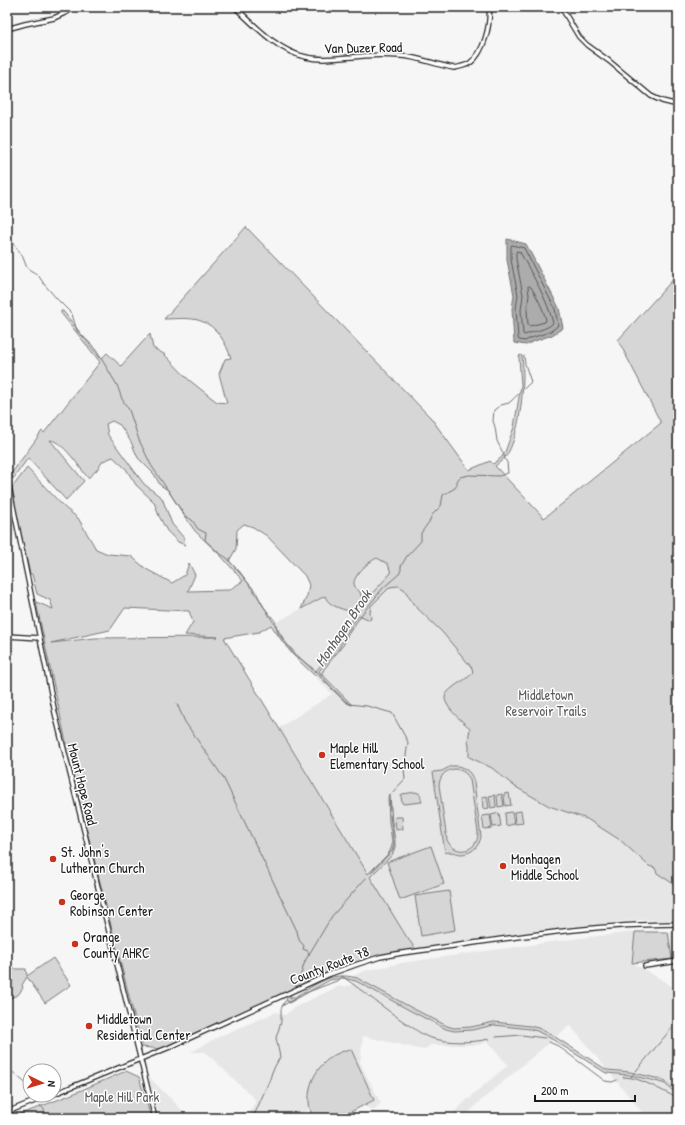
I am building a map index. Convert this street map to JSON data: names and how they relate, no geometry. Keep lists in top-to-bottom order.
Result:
{
  "streets": {
    "street": ["Van Duzer Road", "Mount Hope Road", "County Route 78"]
  },
  "crossings": [
    ["Mount Hope Road", "County Route 78"]
  ],
  "water": ["Monhagen Brook"],
  "parks": ["Middletown Reservoir Trails", "Maple Hill Park"],
  "places": [
    "Maple Hill Elementary School",
    "St. John's Lutheran Church",
    "Monhagen Middle School",
    "George Robinson Center",
    "Orange County AHRC",
    "Middletown Residential Center"
  ],
  "scale_bar": "200 m",
  "north": "right"
}
